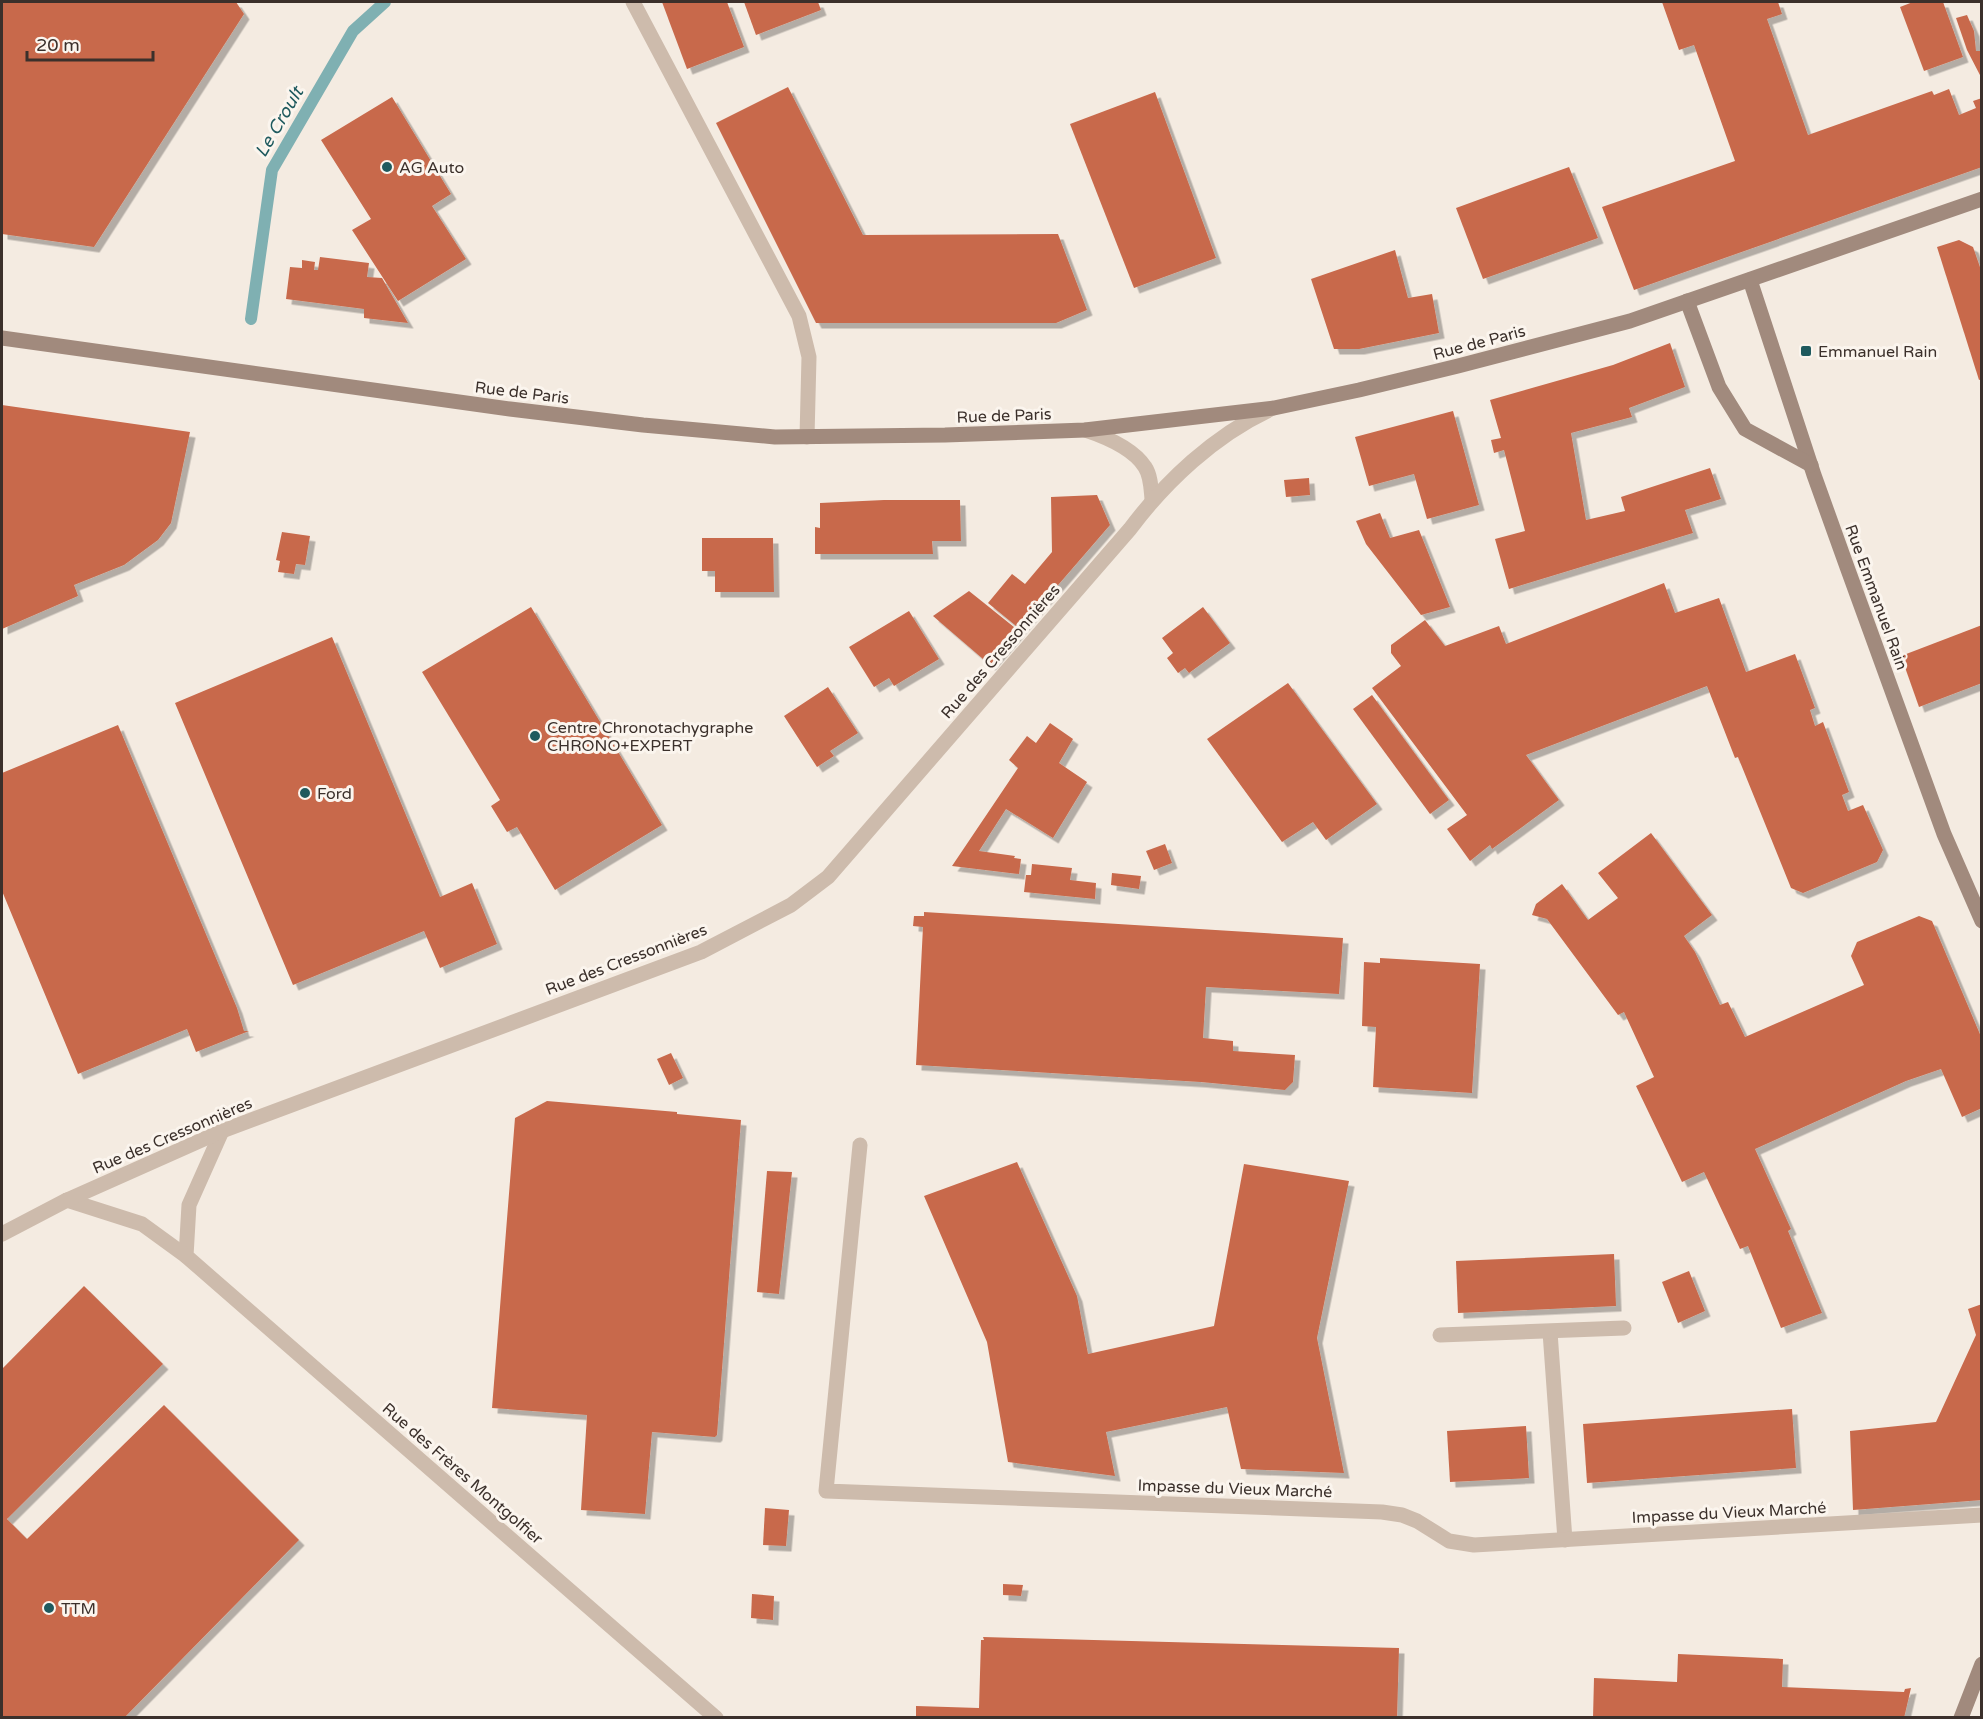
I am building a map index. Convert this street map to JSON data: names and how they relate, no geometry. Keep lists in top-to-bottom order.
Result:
{
  "streets": {
    "street": [
      "Rue de Paris",
      "Rue Emmanuel Rain",
      "Rue des Cressonnières",
      "Rue des Frères Montgolfier",
      "Impasse du Vieux Marché"
    ]
  },
  "crossings": [
    ["Rue de Paris", "Rue Emmanuel Rain"],
    ["Rue de Paris", "Rue des Cressonnières"],
    ["Rue des Cressonnières", "Rue des Frères Montgolfier"]
  ],
  "water": ["Le Croult"],
  "places": {
    "other": [
      "AG Auto",
      "Centre Chronotachygraphe CHRONO+EXPERT",
      "Ford",
      "TTM"
    ],
    "transit": ["Emmanuel Rain"]
  },
  "scale_bar": "20 m"
}
